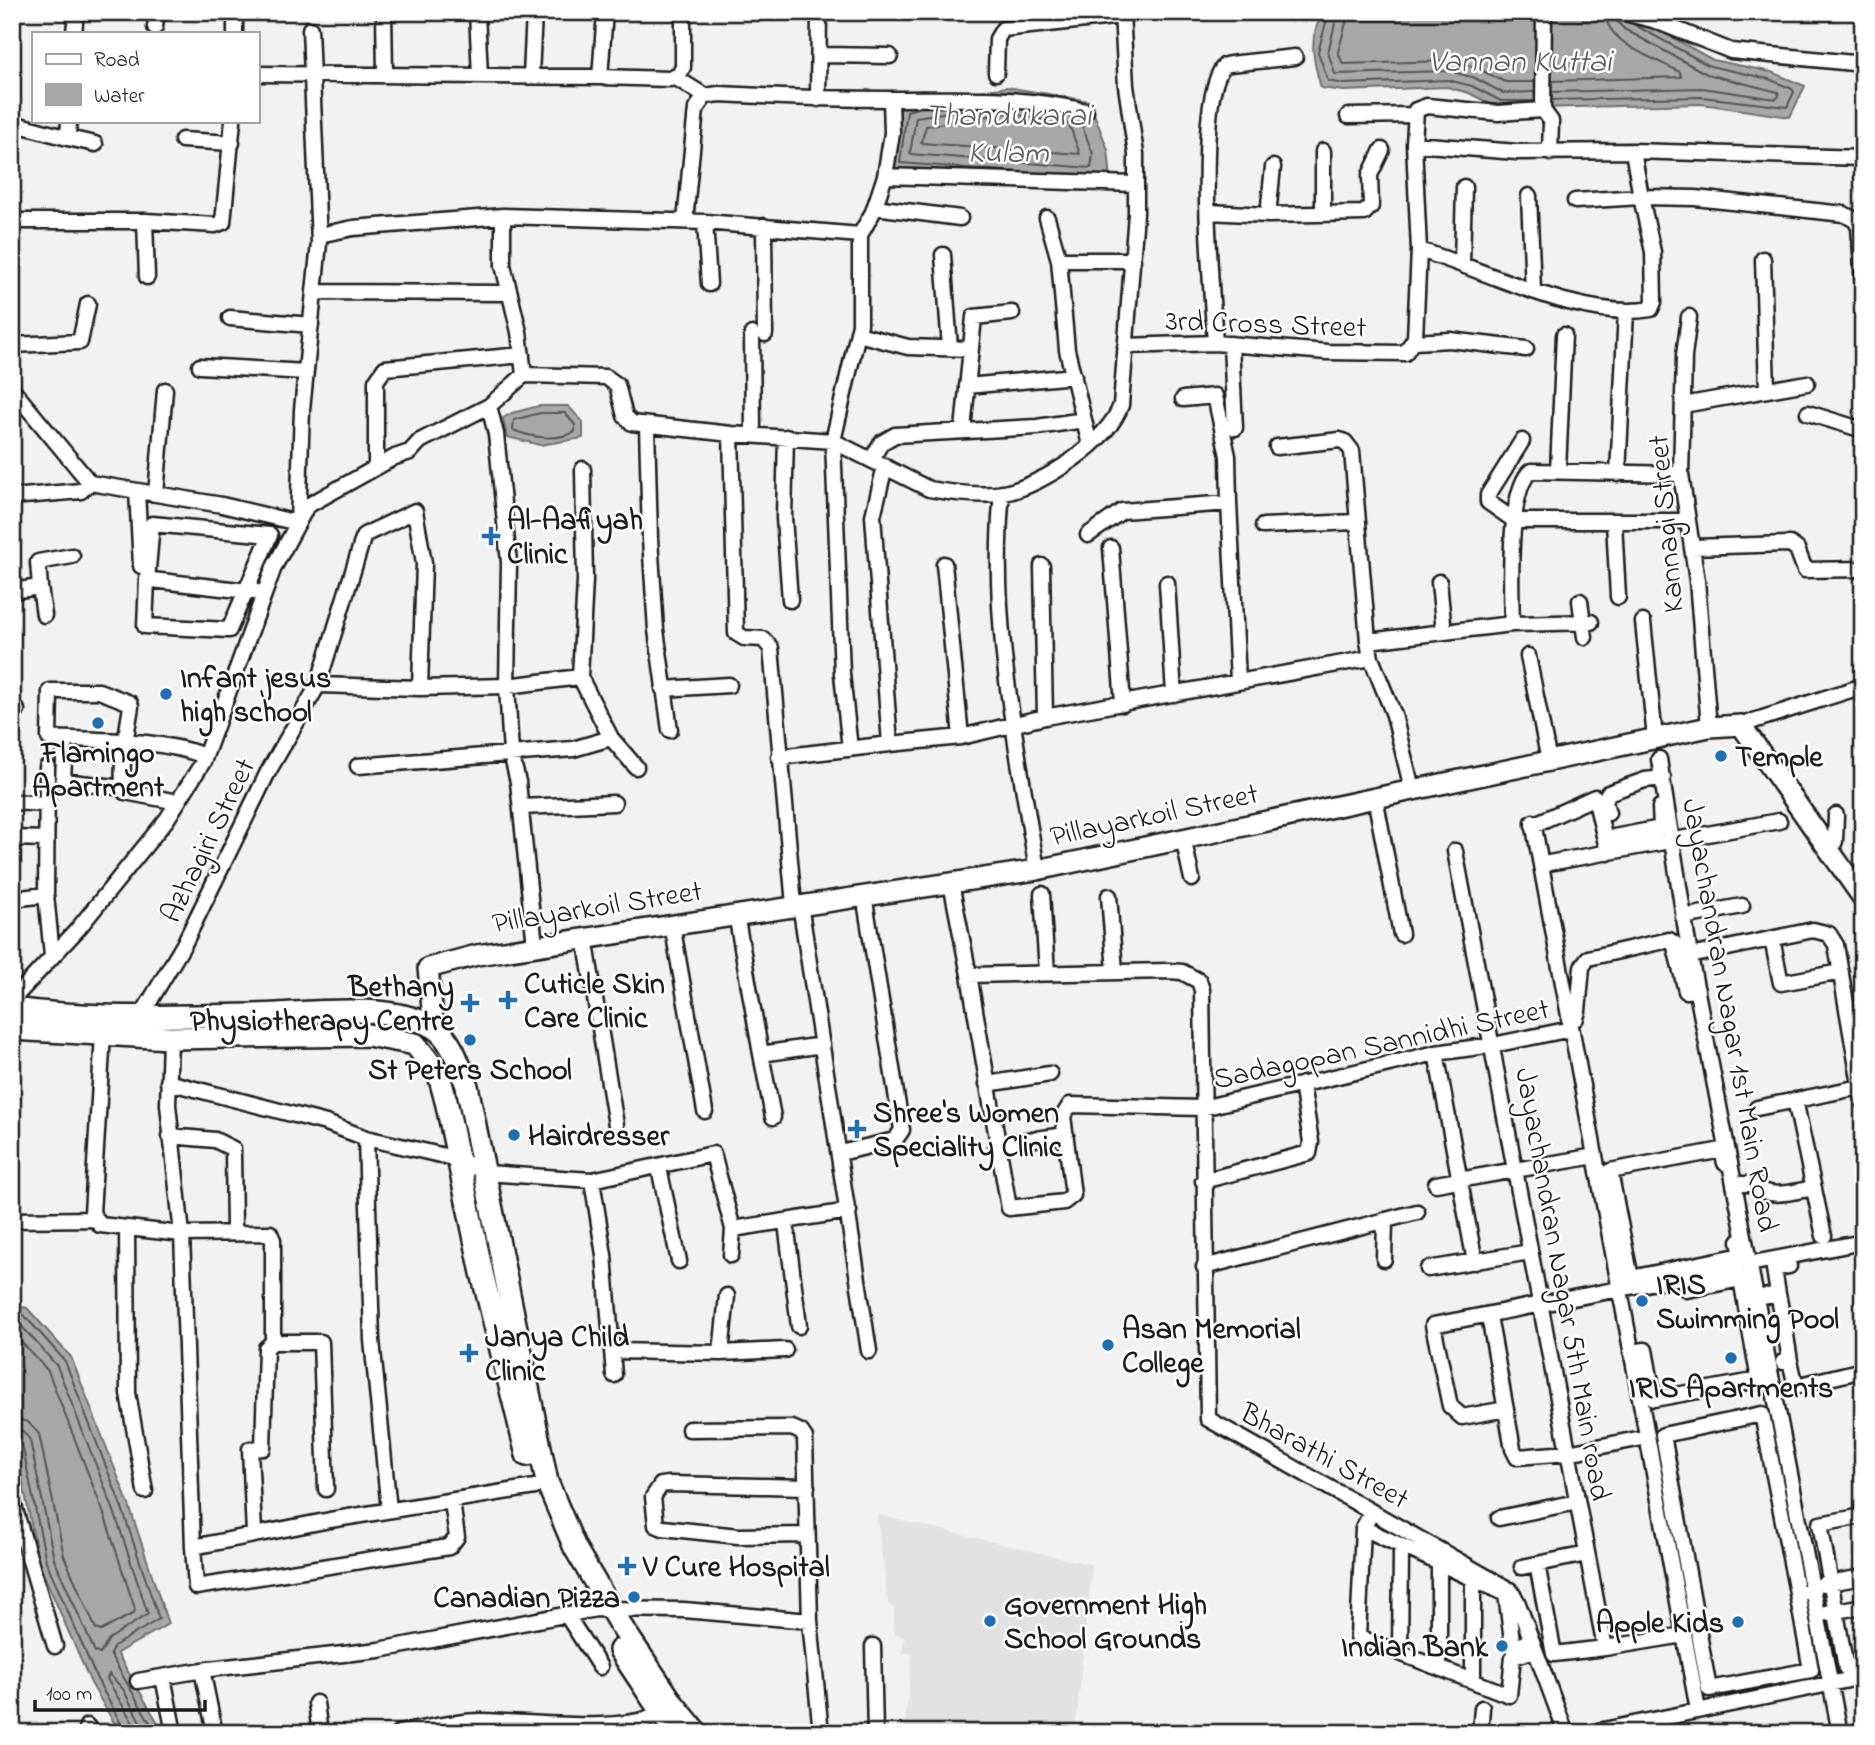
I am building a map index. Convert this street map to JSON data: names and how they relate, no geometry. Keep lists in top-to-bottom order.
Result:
{
  "streets": {
    "street": [
      "3rd Cross Street",
      "Kannagi Street",
      "Pillayarkoil Street",
      "Azhagiri Street",
      "Jayachandran Nagar 1st Main Road",
      "Sadagopan Sannidhi Street",
      "Jayachandran Nagar 5th Main road",
      "Bharathi Street"
    ]
  },
  "crossings": [
    ["Kannagi Street", "Pillayarkoil Street"],
    ["Sadagopan Sannidhi Street", "Jayachandran Nagar 5th Main road"],
    ["Sadagopan Sannidhi Street", "Bharathi Street"]
  ],
  "water": ["Vannan Kuttai", "Thandukarai Kulam"],
  "places": {
    "health": [
      "Al-Aafiyah Clinic",
      "Cuticle Skin Care Clinic",
      "Bethany Physiotherapy Centre",
      "Shree's Women Speciality Clinic",
      "Janya Child Clinic",
      "V Cure Hospital"
    ],
    "other": [
      "Infant jesus high school",
      "Flamingo Apartment",
      "Temple",
      "St Peters School",
      "Hairdresser",
      "IRIS Swimming Pool",
      "Asan Memorial College",
      "IRIS Apartments",
      "Canadian Pizza",
      "Government High School Grounds",
      "Apple Kids",
      "Indian Bank"
    ]
  },
  "legend": ["Road", "Water"],
  "scale_bar": "100 m"
}
